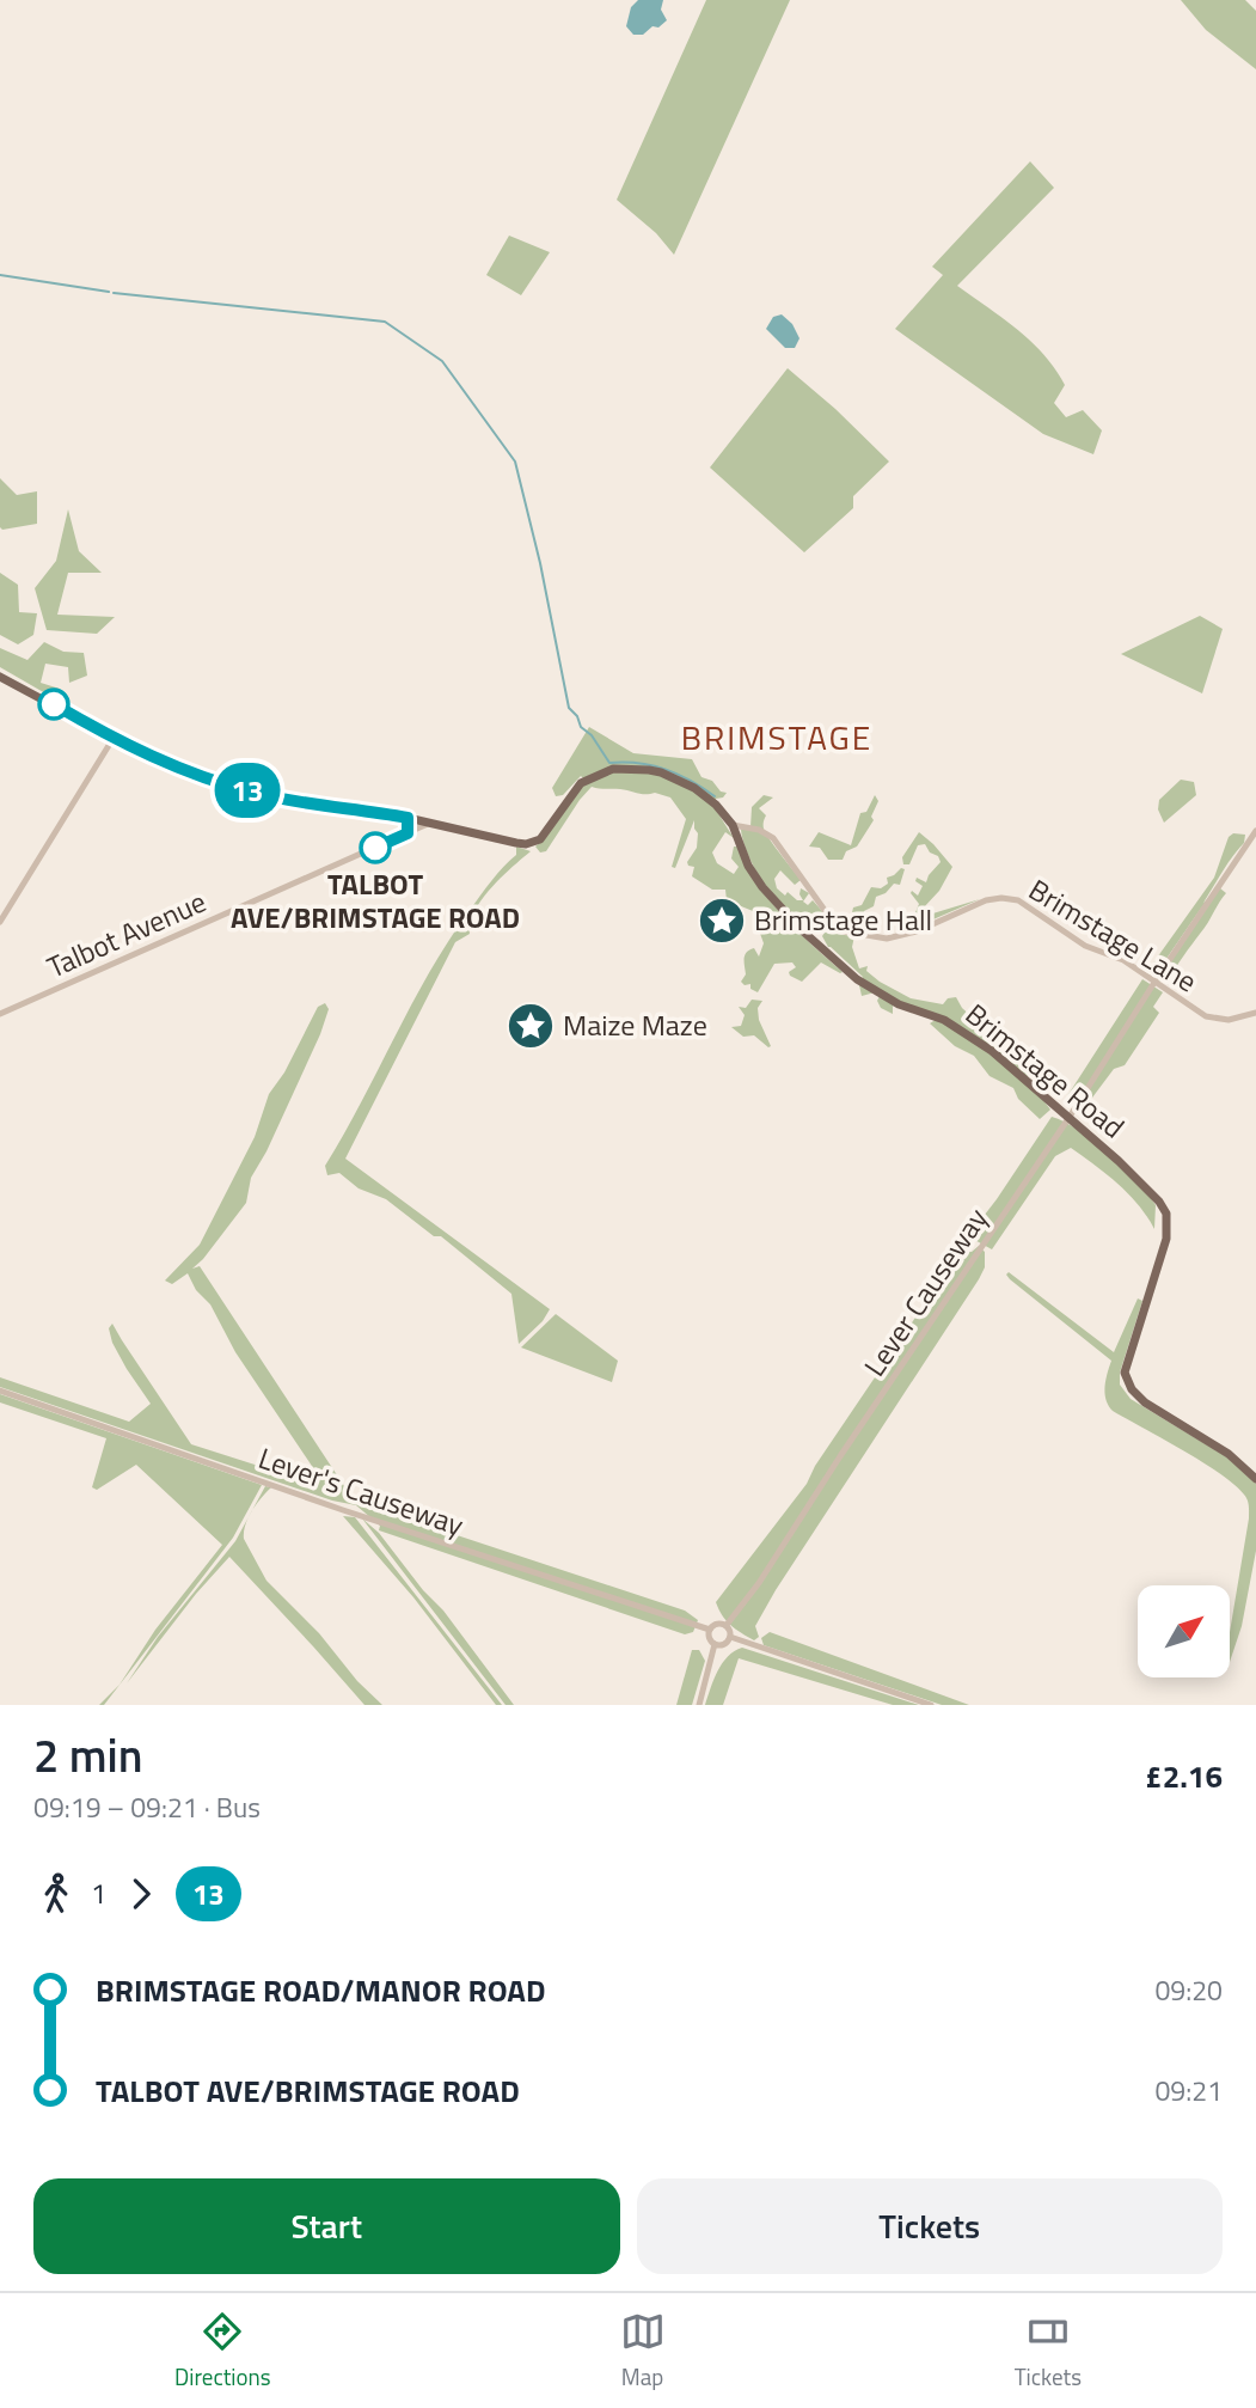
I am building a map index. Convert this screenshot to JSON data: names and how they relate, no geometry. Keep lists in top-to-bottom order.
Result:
{
  "streets": {
    "main road": ["Brimstage Road"],
    "street": [
      "Talbot Avenue",
      "Brimstage Lane",
      "Lever Causeway",
      "Lever's Causeway"
    ]
  },
  "crossings": [
    ["Talbot Avenue", "Brimstage Road"],
    ["Brimstage Lane", "Brimstage Road"],
    ["Brimstage Lane", "Lever Causeway"],
    ["Brimstage Road", "Lever Causeway"],
    ["Lever Causeway", "Lever's Causeway"]
  ],
  "districts": ["BRIMSTAGE"],
  "places": {
    "other": ["TALBOT AVE/BRIMSTAGE ROAD"],
    "place": ["Brimstage Hall", "Maize Maze"]
  },
  "lines": ["bus line 13"],
  "north": "top right",
  "page": {
    "on_map": "13",
    "heading": ["2 min", "09:19 – 09:21 · Bus", "£2.16"],
    "legs": ["1", "13"],
    "list": [
      {
        "name": "BRIMSTAGE ROAD/MANOR ROAD",
        "value": "09:20"
      },
      {
        "name": "TALBOT AVE/BRIMSTAGE ROAD",
        "value": "09:21"
      }
    ],
    "buttons": ["Start", "Tickets"],
    "tabs": ["Directions", "Map", "Tickets"]
  }
}
